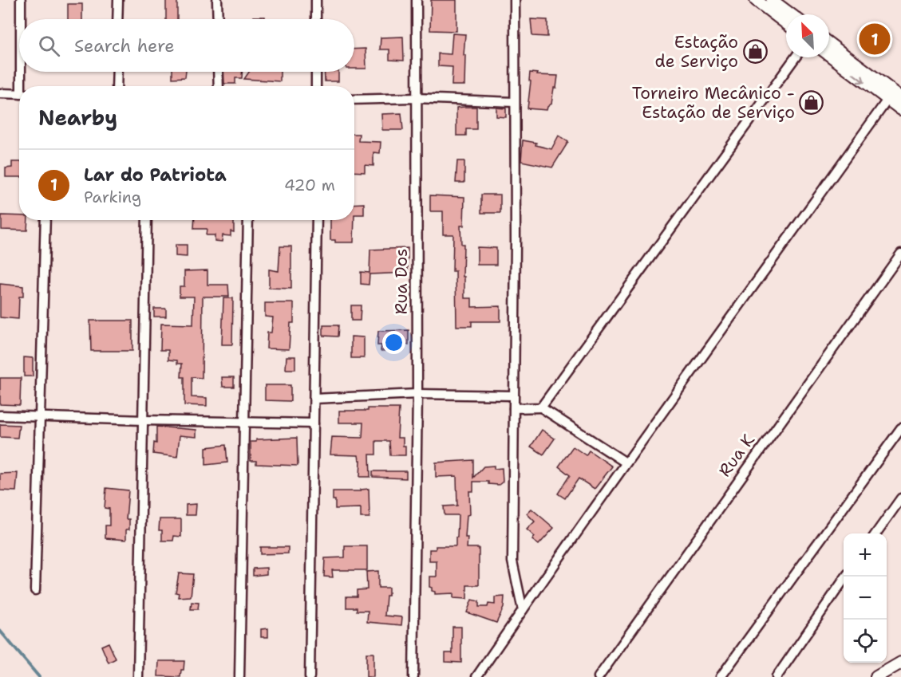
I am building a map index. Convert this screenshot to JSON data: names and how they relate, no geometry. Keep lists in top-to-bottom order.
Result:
{
  "streets": {
    "street": ["Rua Dos", "Rua K"]
  },
  "places": {
    "shop": ["Estação de Serviço", "Torneiro Mecânico - Estação de Serviço"]
  },
  "north": "top left",
  "page": {
    "search": "Search here",
    "pins": "1",
    "heading": "Nearby",
    "list": [
      {
        "mark": "1",
        "name": "Lar do Patriota",
        "note": "Parking",
        "value": "420 m"
      }
    ],
    "map_buttons": ["+", "−"]
  }
}
